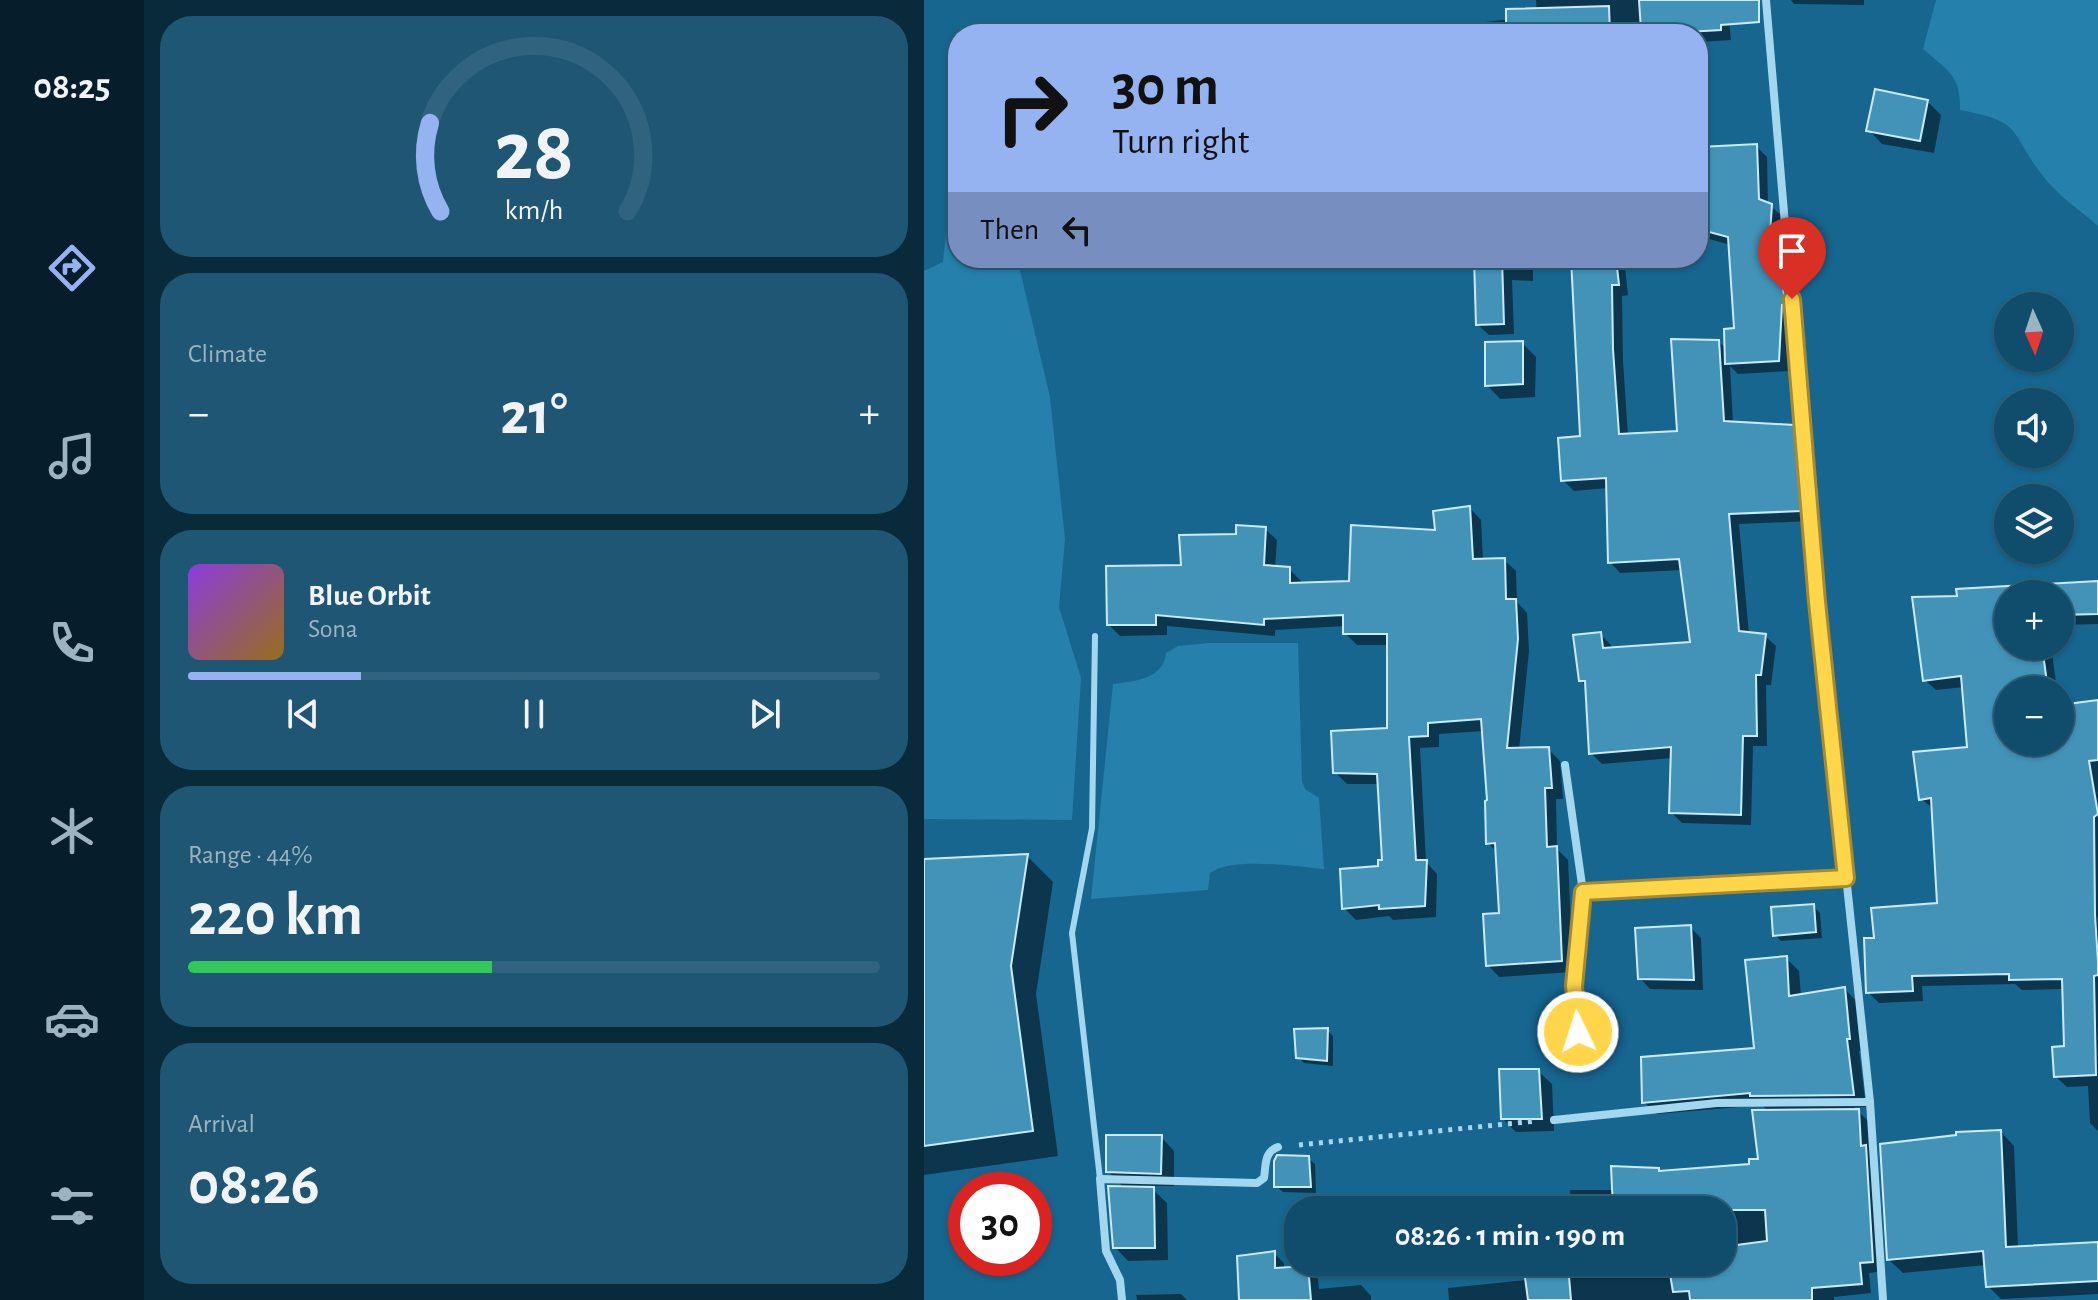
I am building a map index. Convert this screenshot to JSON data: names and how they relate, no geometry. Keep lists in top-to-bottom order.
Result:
{
  "north": "bottom",
  "page": {
    "tabs": "08:25",
    "turn": ["30 m", "Turn right"],
    "then": "Then",
    "tile": [
      "Climate",
      ["Range · 44%", "220 km"],
      ["Arrival", "08:26"]
    ],
    "map_buttons": ["+", "−"],
    "heat": ["−", "21°", "+"],
    "song": ["Blue Orbit", "Sona"],
    "limit": "30",
    "trip": "08:26 · 1 min · 190 m",
    "gauge": ["28", "km/h"]
  }
}
